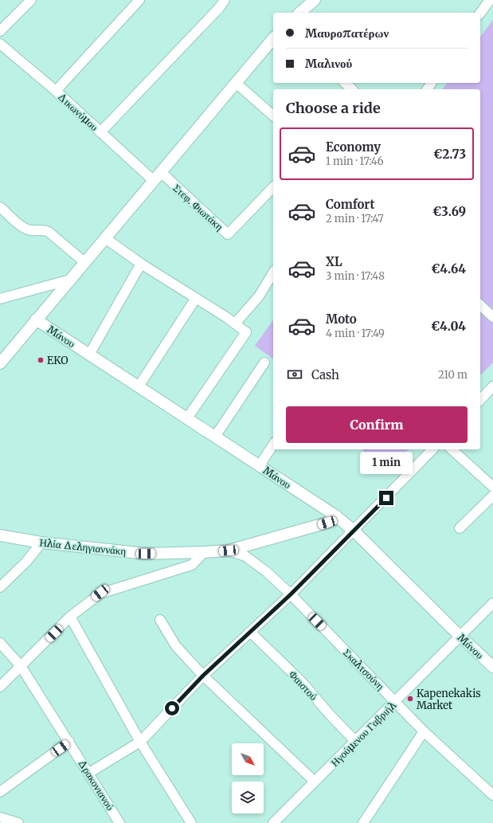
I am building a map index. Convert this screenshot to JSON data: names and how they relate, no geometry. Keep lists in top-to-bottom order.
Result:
{
  "streets": {
    "street": [
      "Δικωνύμου",
      "Στεφ. Φιωτάκη",
      "Μάνου",
      "Ηλία ∆εληγιαννάκη",
      "Σκαλτσούνη",
      "Φαιστού",
      "Ηγούμενου Γαβριήλ",
      "Δρακονιανού"
    ]
  },
  "crossings": [
    ["Δικωνύμου", "Στεφ. Φιωτάκη"],
    ["Μάνου", "Ηλία ∆εληγιαννάκη"],
    ["Μάνου", "Ηγούμενου Γαβριήλ"],
    ["Ηλία ∆εληγιαννάκη", "Σκαλτσούνη"],
    ["Σκαλτσούνη", "Ηγούμενου Γαβριήλ"],
    ["Φαιστού", "Ηγούμενου Γαβριήλ"]
  ],
  "places": ["EKO", "Kapenekakis Market"],
  "north": "bottom right",
  "page": {
    "banner": ["Μαυροπατέρων", "Μαλινού"],
    "heading": "Choose a ride",
    "list": [
      {
        "name": "Economy",
        "note": "1 min · 17:46",
        "value": "€2.73"
      },
      {
        "name": "Comfort",
        "note": "2 min · 17:47",
        "value": "€3.69"
      },
      {
        "name": "XL",
        "note": "3 min · 17:48",
        "value": "€4.64"
      },
      {
        "name": "Moto",
        "note": "4 min · 17:49",
        "value": "€4.04"
      }
    ],
    "pay": ["Cash", "210 m"],
    "buttons": "Confirm",
    "bubble": "1 min"
  }
}
